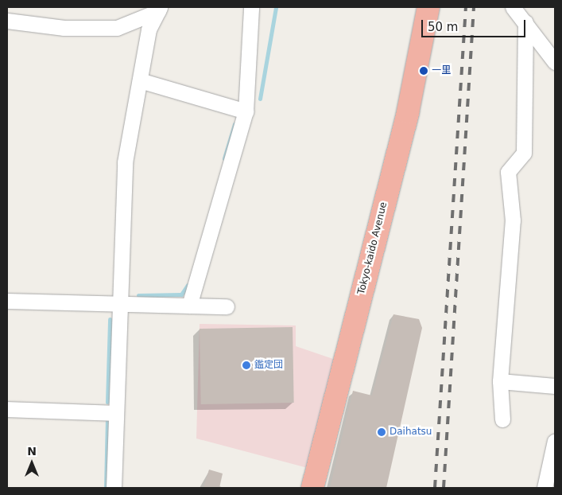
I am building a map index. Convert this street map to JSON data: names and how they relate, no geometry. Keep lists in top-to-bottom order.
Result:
{
  "streets": {
    "highway": ["Tokyo-kaido Avenue"]
  },
  "places": ["一里", "鑑定団", "Daihatsu"],
  "scale_bar": "50 m",
  "north": "top"
}
